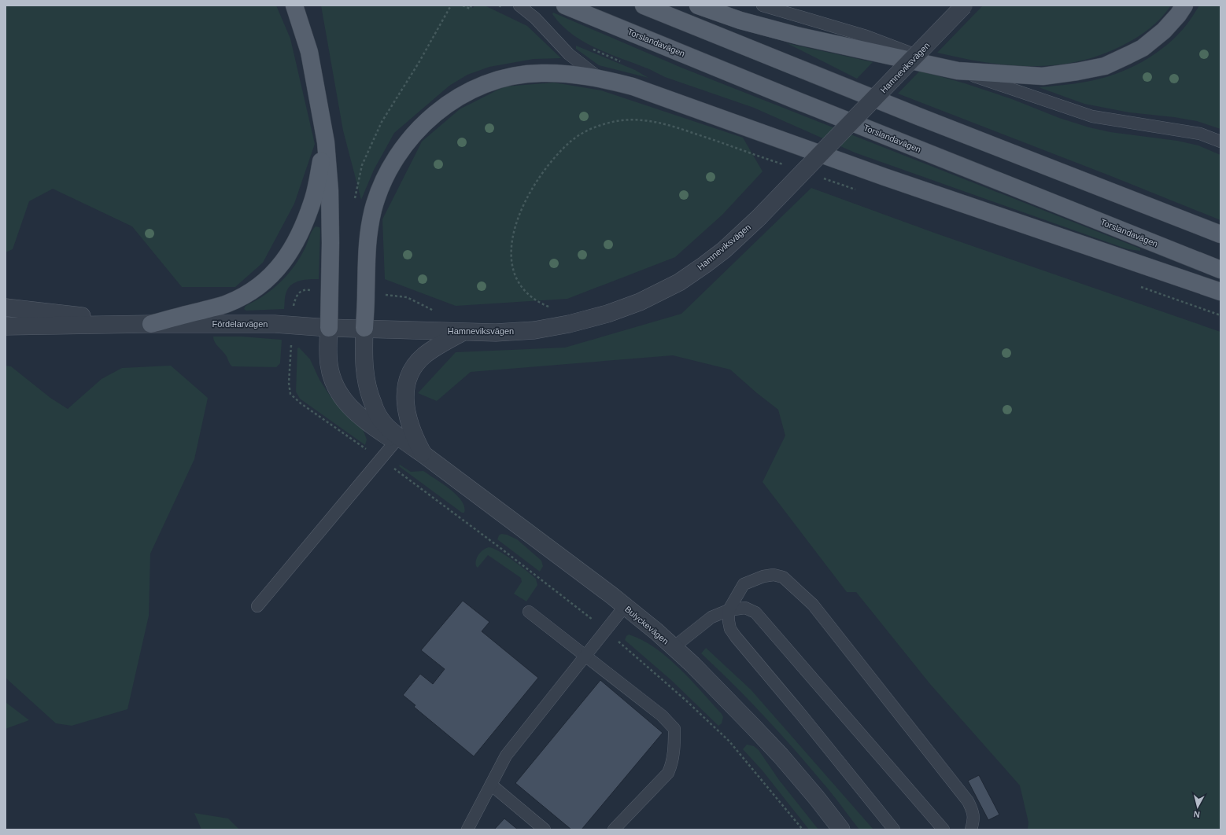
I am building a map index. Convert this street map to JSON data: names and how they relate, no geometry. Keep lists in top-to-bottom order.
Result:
{
  "streets": {
    "main road": ["Torslandavägen"],
    "street": ["Hamneviksvägen", "Fördelarvägen", "Bulyckevägen"]
  },
  "crossings": [
    ["Hamneviksvägen", "Fördelarvägen"],
    ["Hamneviksvägen", "Bulyckevägen"],
    ["Fördelarvägen", "Bulyckevägen"]
  ],
  "north": "bottom"
}
